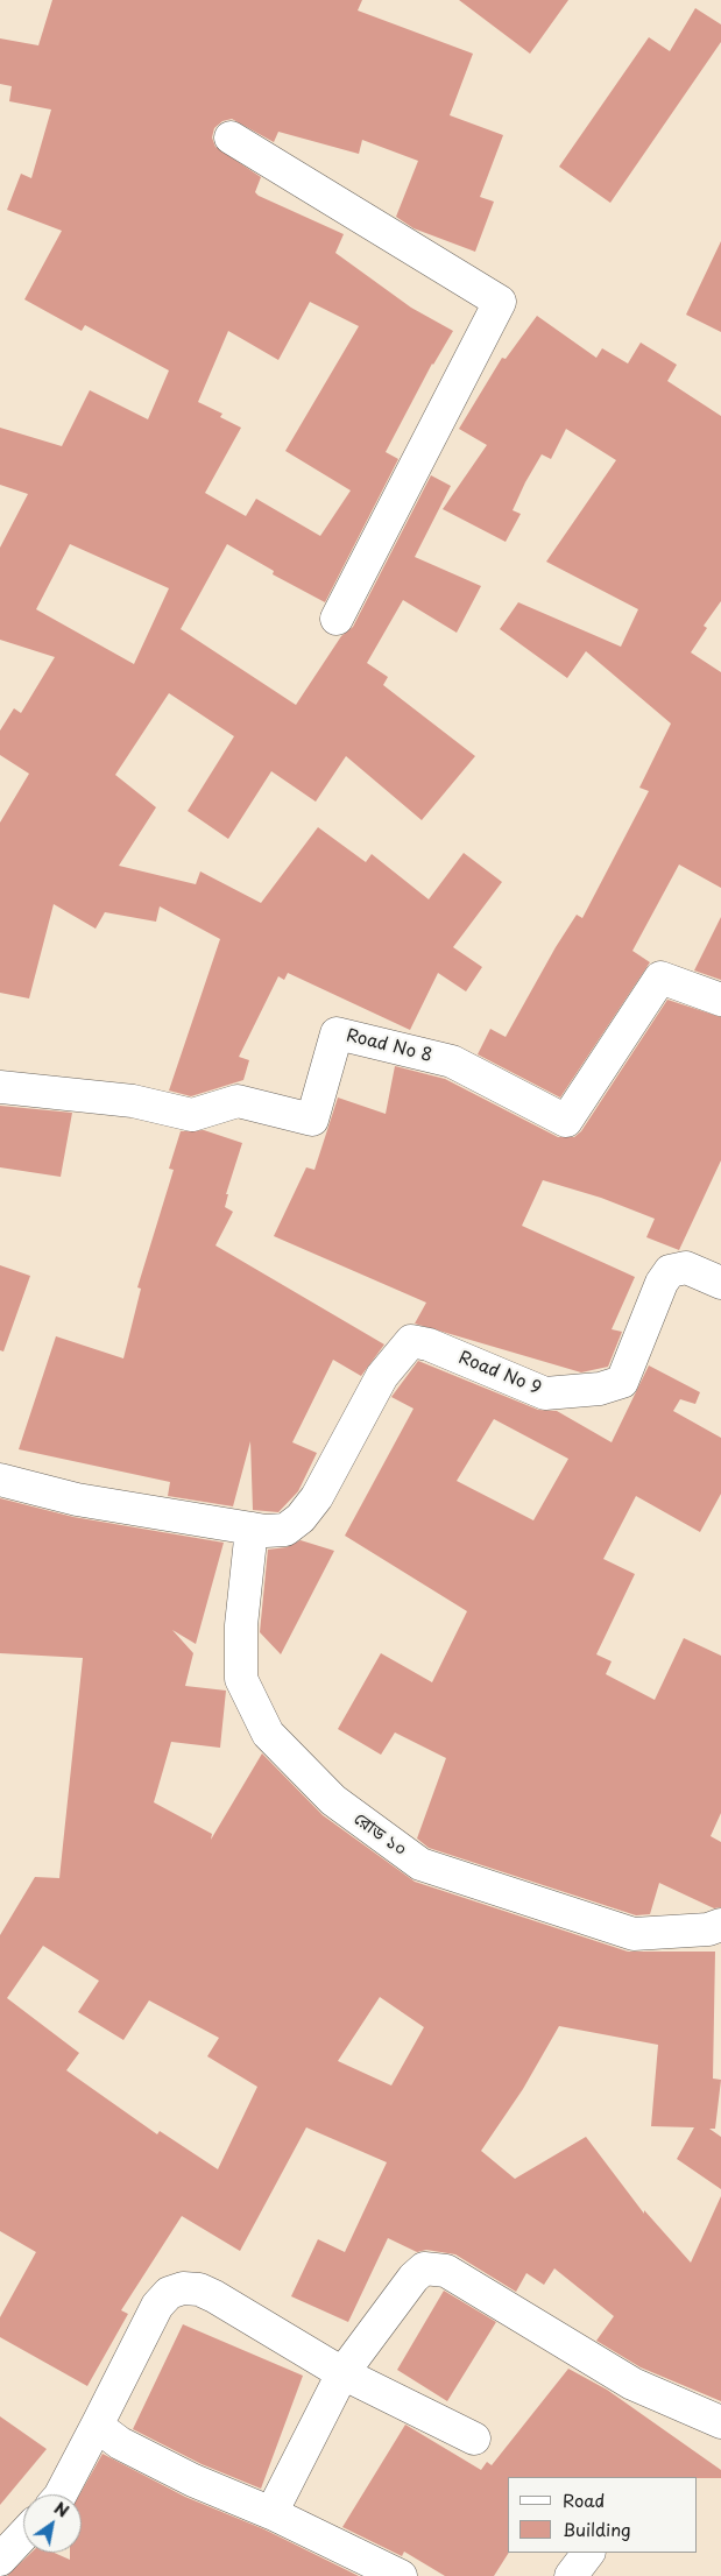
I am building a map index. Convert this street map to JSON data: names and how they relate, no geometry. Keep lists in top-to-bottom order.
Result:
{
  "streets": {
    "street": ["Road No 8", "Road No 9", "রোড ১০"]
  },
  "crossings": [
    ["Road No 9", "রোড ১০"]
  ],
  "legend": ["Road", "Building"],
  "north": "top right"
}
